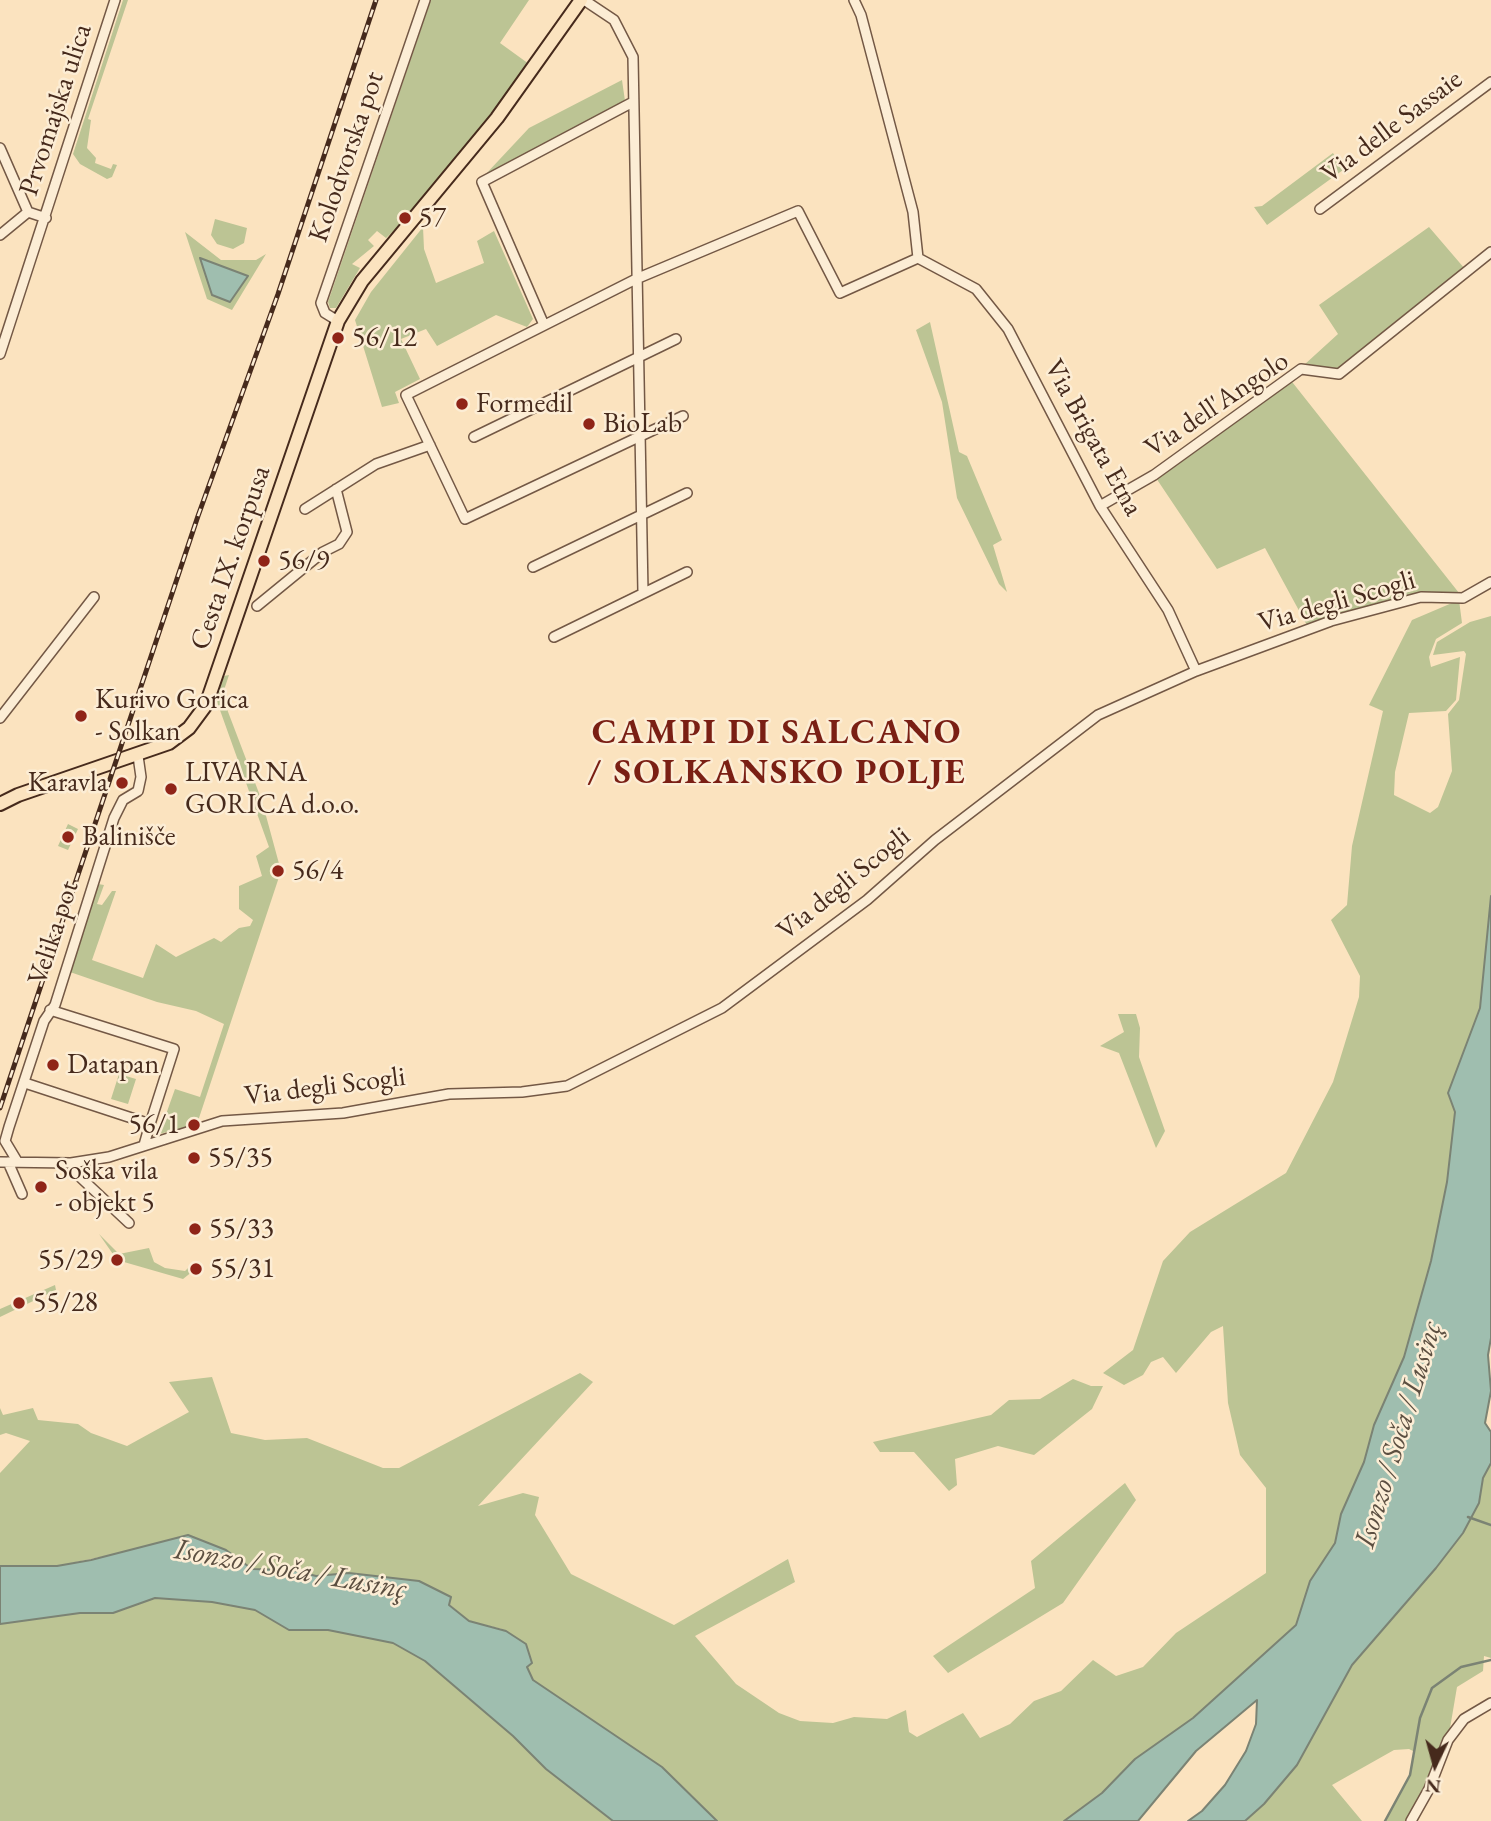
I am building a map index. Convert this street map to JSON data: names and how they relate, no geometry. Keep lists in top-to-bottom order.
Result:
{
  "streets": {
    "main road": ["Cesta IX. korpusa"],
    "street": [
      "Prvomajska ulica",
      "Via delle Sassaie",
      "Kolodvorska pot",
      "Via dell'Angolo",
      "Via Brigata Etna",
      "Via degli Scogli",
      "Velika pot"
    ]
  },
  "crossings": [
    ["Kolodvorska pot", "Cesta IX. korpusa"],
    ["Via dell'Angolo", "Via Brigata Etna"],
    ["Via Brigata Etna", "Via degli Scogli"],
    ["Cesta IX. korpusa", "Velika pot"],
    ["Via degli Scogli", "Velika pot"]
  ],
  "districts": ["CAMPI DI SALCANO / SOLKANSKO POLJE"],
  "water": ["Isonzo / Soča / Lusinç"],
  "places": [
    "57",
    "56/12",
    "Formedil",
    "BioLab",
    "56/9",
    "Kurivo Gorica - Solkan",
    "Karavla",
    "LIVARNA GORICA d.o.o.",
    "Balinišče",
    "56/4",
    "Datapan",
    "56/1",
    "55/35",
    "Soška vila - objekt 5",
    "55/33",
    "55/29",
    "55/31",
    "55/28"
  ],
  "north": "bottom"
}
